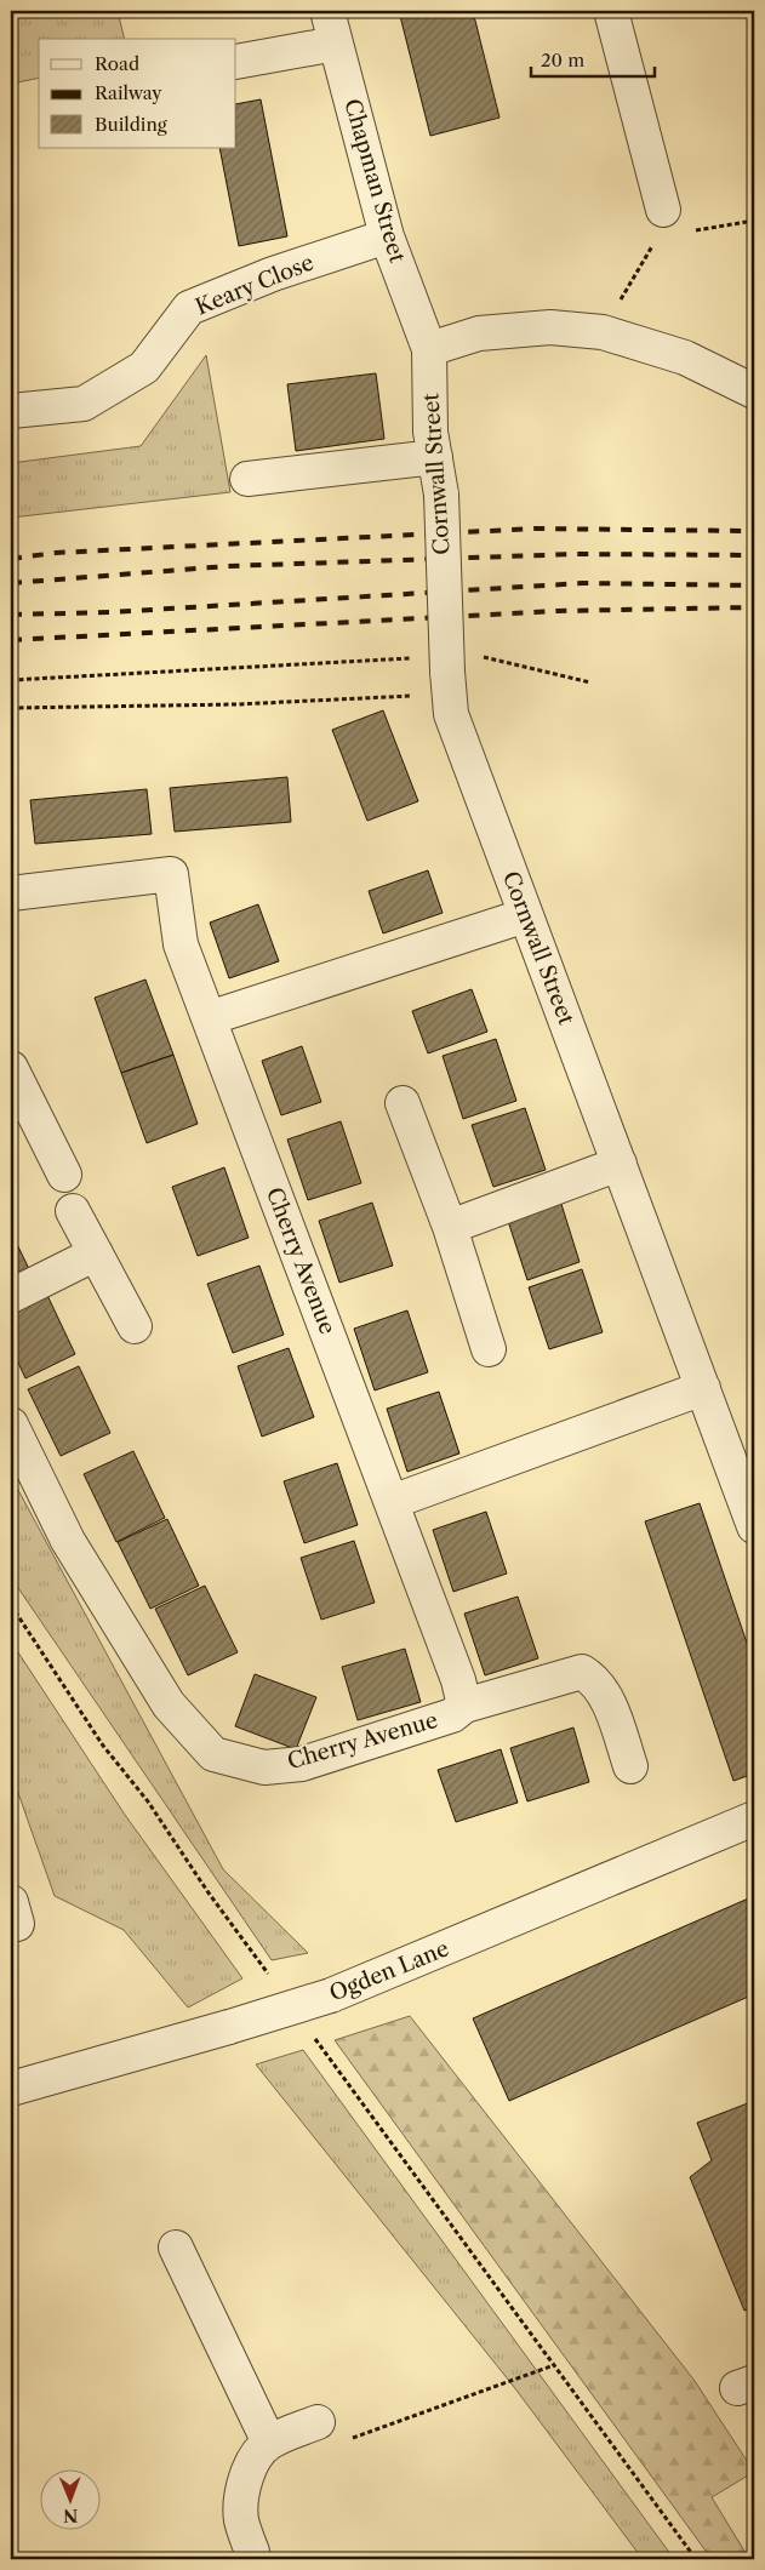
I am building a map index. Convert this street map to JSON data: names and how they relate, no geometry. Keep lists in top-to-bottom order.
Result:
{
  "streets": {
    "street": [
      "Chapman Street",
      "Keary Close",
      "Cornwall Street",
      "Cherry Avenue",
      "Ogden Lane"
    ]
  },
  "crossings": [
    ["Chapman Street", "Keary Close"],
    ["Chapman Street", "Cornwall Street"]
  ],
  "legend": ["Road", "Railway", "Building"],
  "scale_bar": "20 m",
  "north": "bottom"
}
